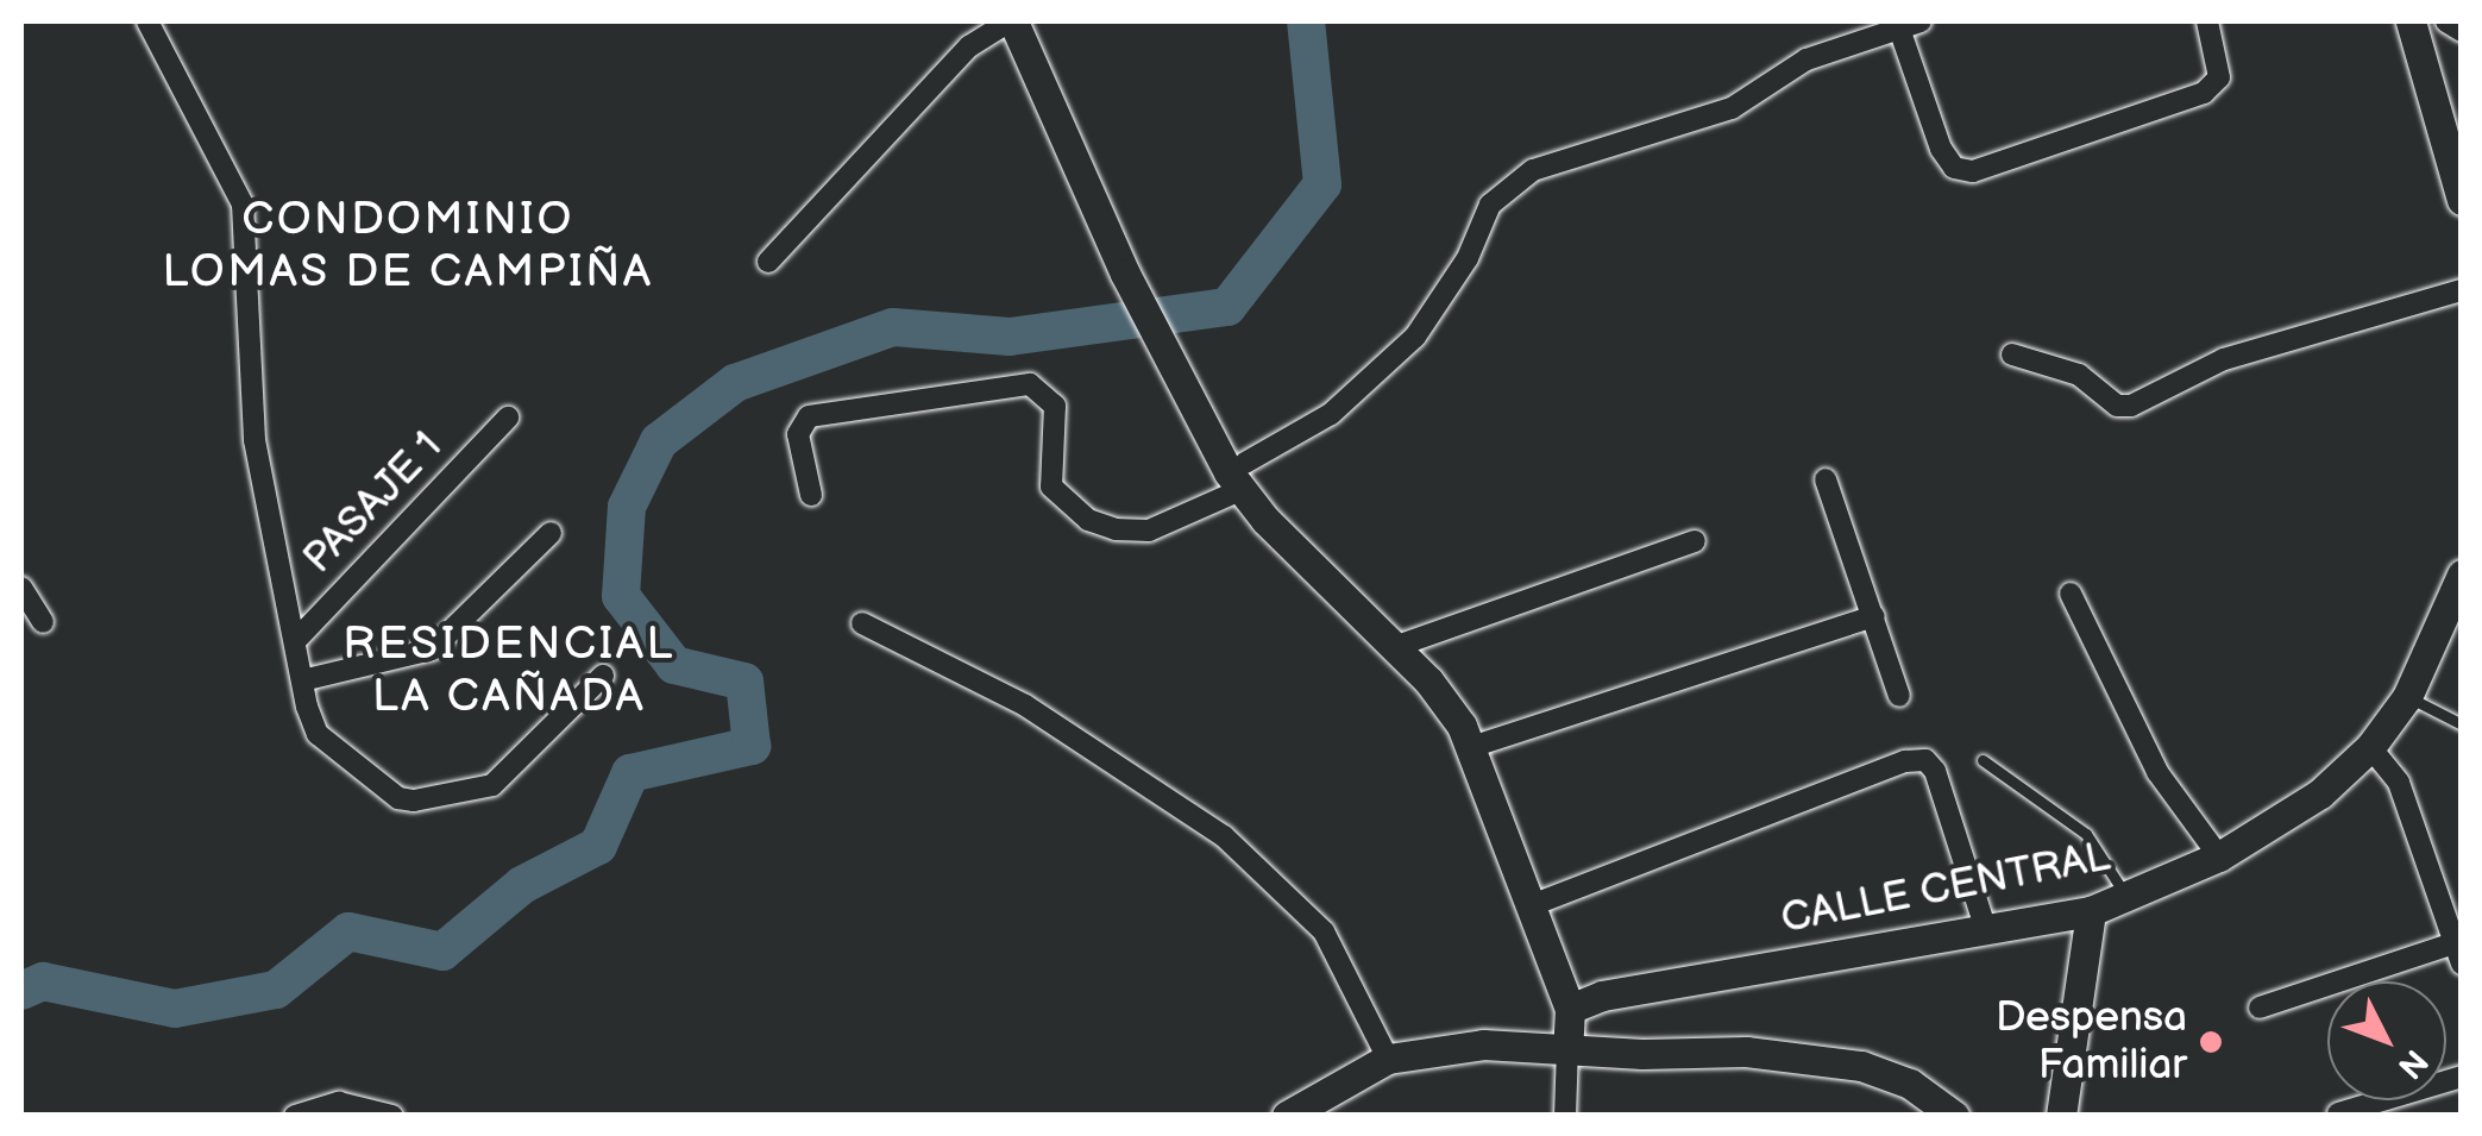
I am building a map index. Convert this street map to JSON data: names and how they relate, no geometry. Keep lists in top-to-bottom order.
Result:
{
  "streets": {
    "street": ["PASAJE 1", "CALLE CENTRAL"]
  },
  "districts": ["CONDOMINIO LOMAS DE CAMPIÑA", "RESIDENCIAL LA CAÑADA"],
  "places": ["Despensa Familiar"],
  "north": "bottom right"
}
